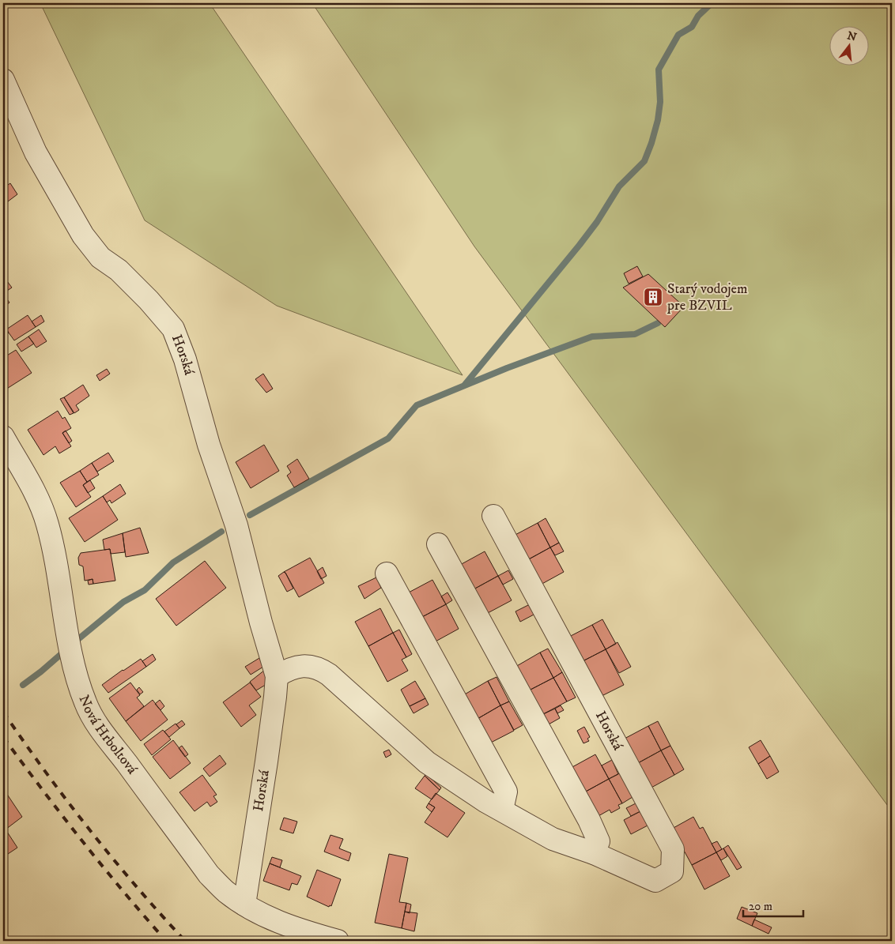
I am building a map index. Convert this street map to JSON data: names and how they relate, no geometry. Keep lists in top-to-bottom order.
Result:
{
  "streets": {
    "street": ["Horská", "Nová Hrboltová"]
  },
  "crossings": [
    ["Horská", "Nová Hrboltová"]
  ],
  "places": {
    "building": ["Starý vodojem pre BZVIL"]
  },
  "scale_bar": "20 m",
  "north": "top"
}
